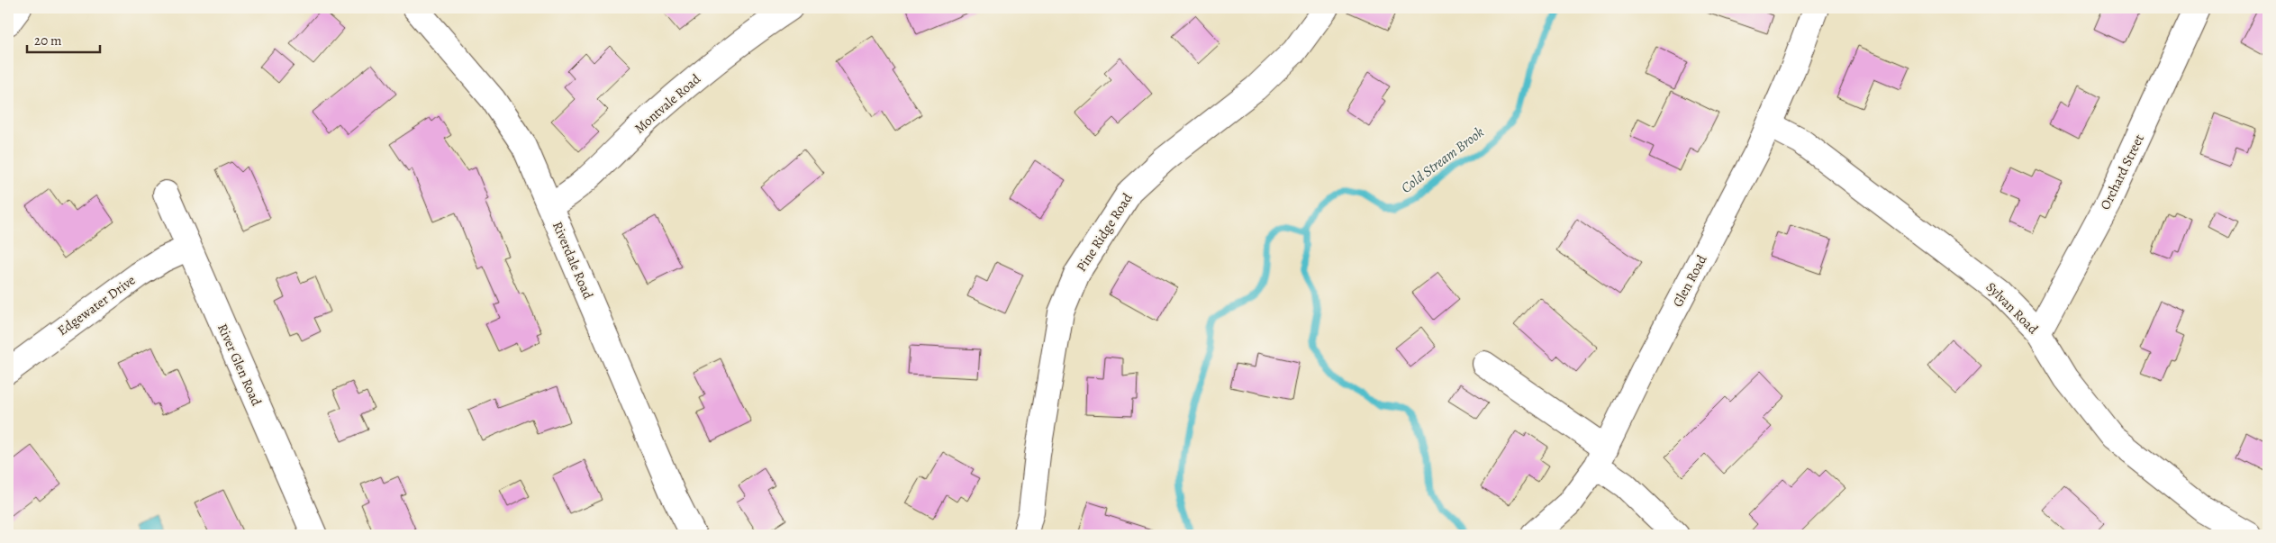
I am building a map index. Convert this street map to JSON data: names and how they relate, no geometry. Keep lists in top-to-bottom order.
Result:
{
  "streets": {
    "street": [
      "Montvale Road",
      "Orchard Street",
      "Pine Ridge Road",
      "Riverdale Road",
      "Glen Road",
      "Edgewater Drive",
      "Sylvan Road",
      "River Glen Road"
    ]
  },
  "crossings": [
    ["Montvale Road", "Riverdale Road"],
    ["Orchard Street", "Sylvan Road"],
    ["Glen Road", "Sylvan Road"],
    ["Edgewater Drive", "River Glen Road"]
  ],
  "water": ["Cold Stream Brook"],
  "scale_bar": "20 m"
}
